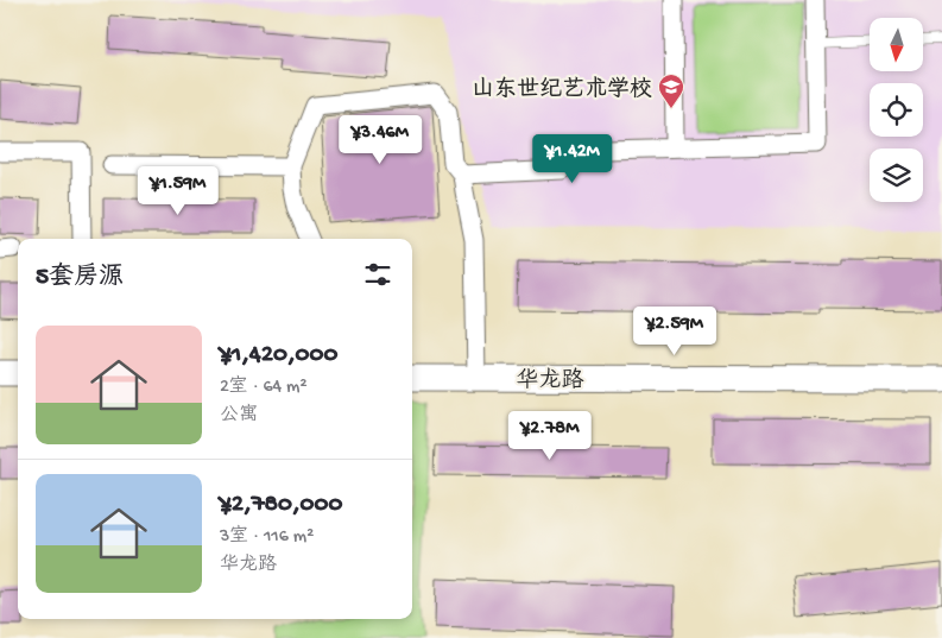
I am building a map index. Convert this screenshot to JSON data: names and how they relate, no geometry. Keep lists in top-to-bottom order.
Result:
{
  "streets": {
    "main road": ["华龙路"]
  },
  "places": {
    "school or university": ["山东世纪艺术学校"]
  },
  "north": "bottom",
  "page": {
    "price": [
      "¥3.46M",
      "¥1.42M",
      "¥1.59M",
      "¥2.59M",
      "¥2.78M"
    ],
    "heading": "5套房源",
    "list": [
      {
        "name": "¥1,420,000",
        "note": "2室 · 64 m² · 公寓"
      },
      {
        "name": "¥2,780,000",
        "note": "3室 · 116 m² · 华龙路"
      }
    ]
  }
}
